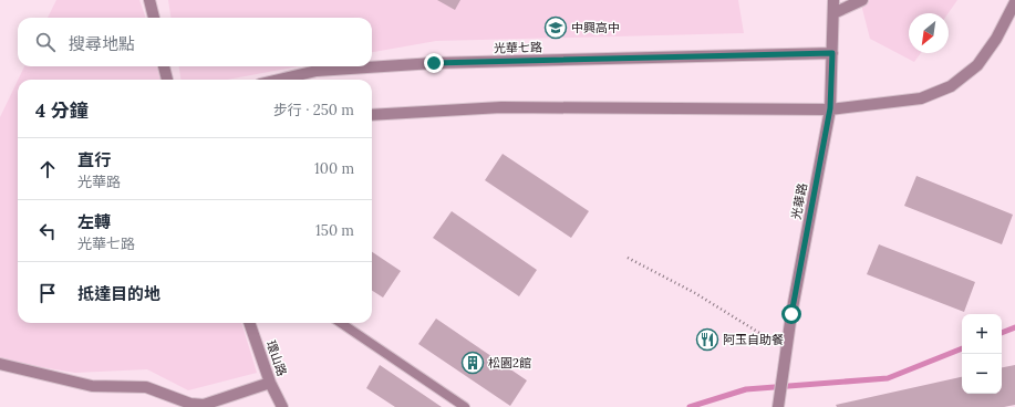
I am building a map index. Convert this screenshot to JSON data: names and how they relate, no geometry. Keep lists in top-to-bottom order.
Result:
{
  "streets": {
    "street": ["光華七路", "光華路", "環山路"]
  },
  "crossings": [
    ["光華七路", "光華路"]
  ],
  "places": {
    "school or university": ["中興高中"],
    "restaurant": ["阿玉自助餐"],
    "building": ["松園2館"]
  },
  "north": "bottom left",
  "page": {
    "search": "搜尋地點",
    "heading": ["4 分鐘", "步行 · 250 m"],
    "list": [
      ["直行", "光華路", "100 m"],
      ["左轉", "光華七路", "150 m"],
      "抵達目的地"
    ],
    "map_buttons": ["+", "−"]
  }
}
